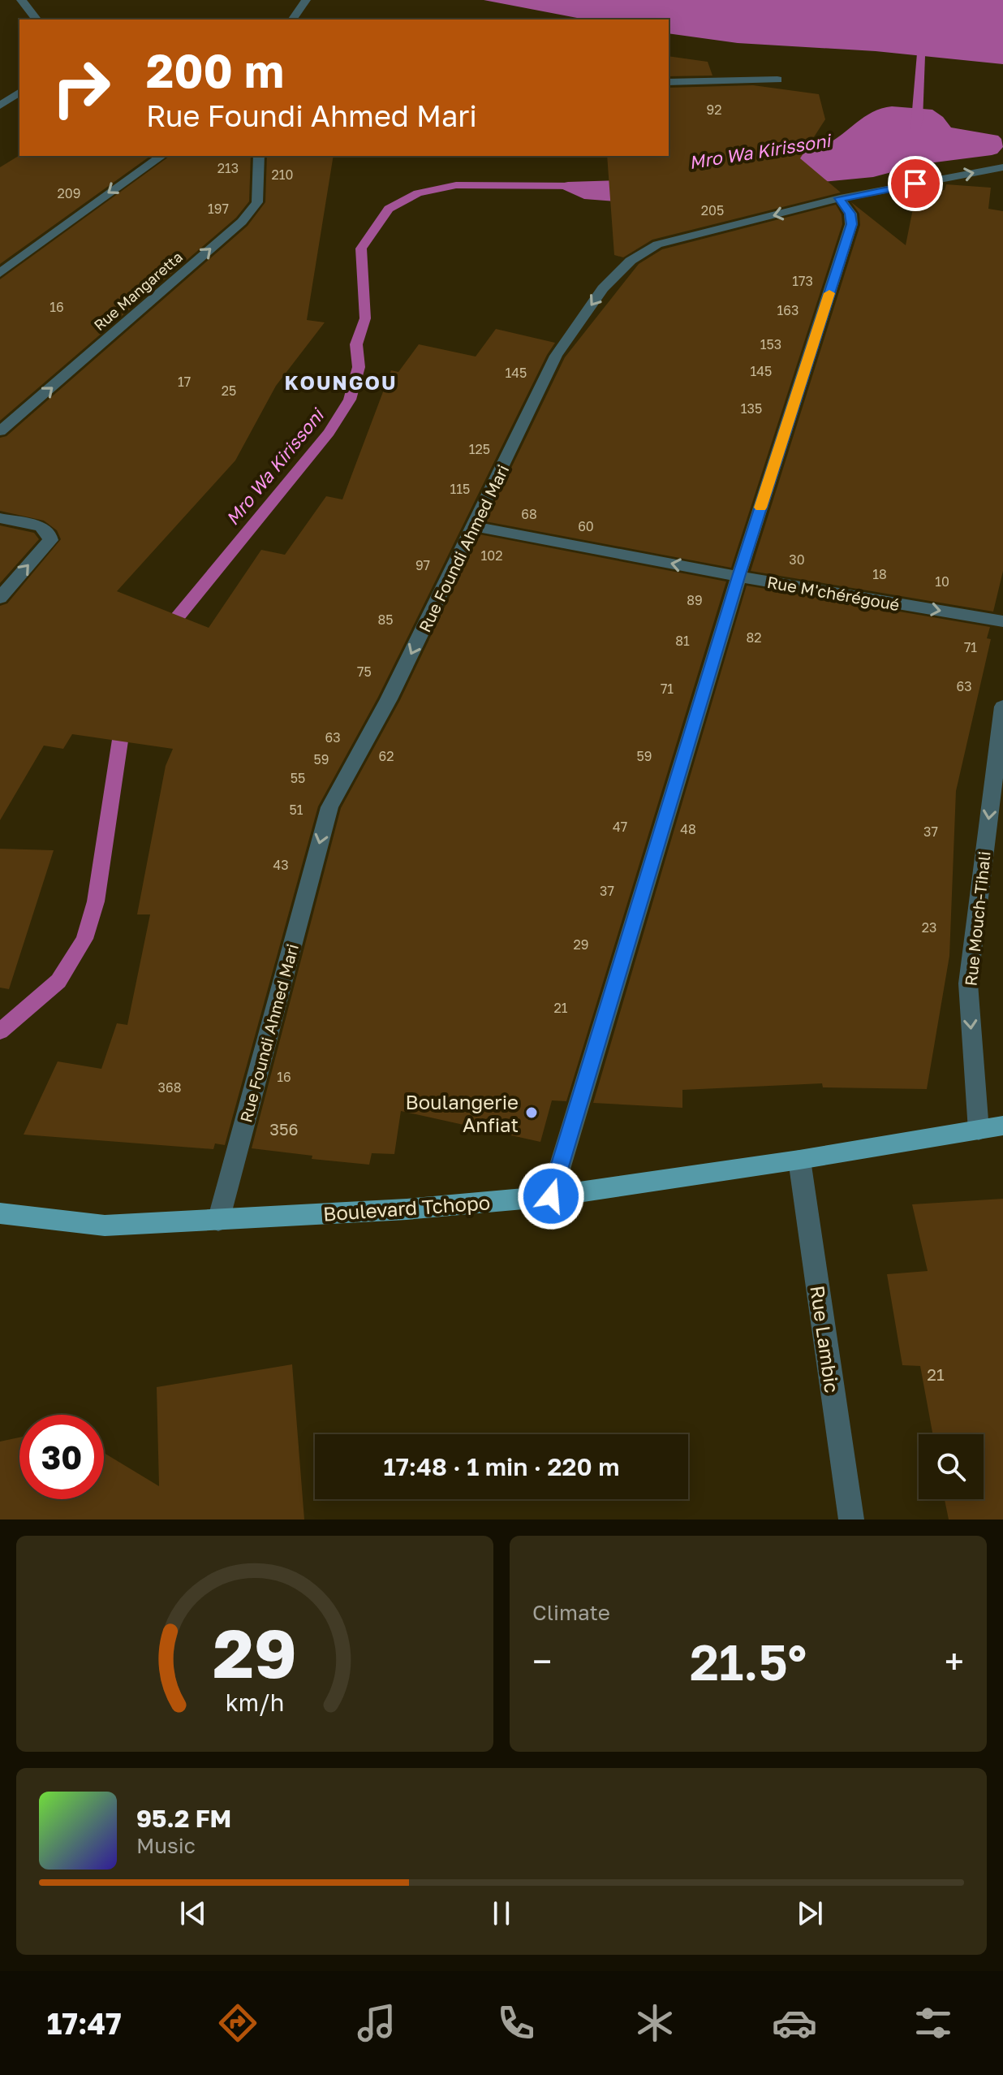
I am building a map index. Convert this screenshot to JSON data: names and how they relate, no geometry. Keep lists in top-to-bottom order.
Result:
{
  "streets": {
    "main road": ["Boulevard Tchopo"],
    "street": [
      "Rue Mangaretta",
      "Rue Foundi Ahmed Mari",
      "Rue M'chérégoué",
      "Rue Mouch-Tihali",
      "Rue Lambic"
    ]
  },
  "crossings": [
    ["Rue Foundi Ahmed Mari", "Rue M'chérégoué"],
    ["Rue Foundi Ahmed Mari", "Boulevard Tchopo"],
    ["Rue Mouch-Tihali", "Boulevard Tchopo"],
    ["Boulevard Tchopo", "Rue Lambic"]
  ],
  "one_way": ["Rue Mouch-Tihali"],
  "districts": ["KOUNGOU"],
  "water": ["Mro Wa Kirissoni"],
  "places": ["Boulangerie Anfiat"],
  "house_numbers": [
    "92",
    "213",
    "210",
    "209",
    "197",
    "205",
    "173",
    "16",
    "163",
    "153",
    "145",
    "145",
    "17",
    "25",
    "135",
    "125",
    "115",
    "68",
    "60",
    "102",
    "30",
    "97",
    "18",
    "10",
    "89",
    "85",
    "82",
    "81",
    "71",
    "75",
    "63",
    "71",
    "63",
    "62",
    "59",
    "59",
    "55",
    "51",
    "47",
    "48",
    "37",
    "43",
    "37",
    "23",
    "29",
    "21",
    "16",
    "368",
    "356",
    "21"
  ],
  "page": {
    "turn": ["200 m", "Rue Foundi Ahmed Mari"],
    "limit": "30",
    "trip": "17:48 · 1 min · 220 m",
    "tile": "Climate",
    "heat": ["−", "21.5°", "+"],
    "song": ["95.2 FM", "Music"],
    "tabs": "17:47",
    "gauge": ["29", "km/h"]
  }
}
